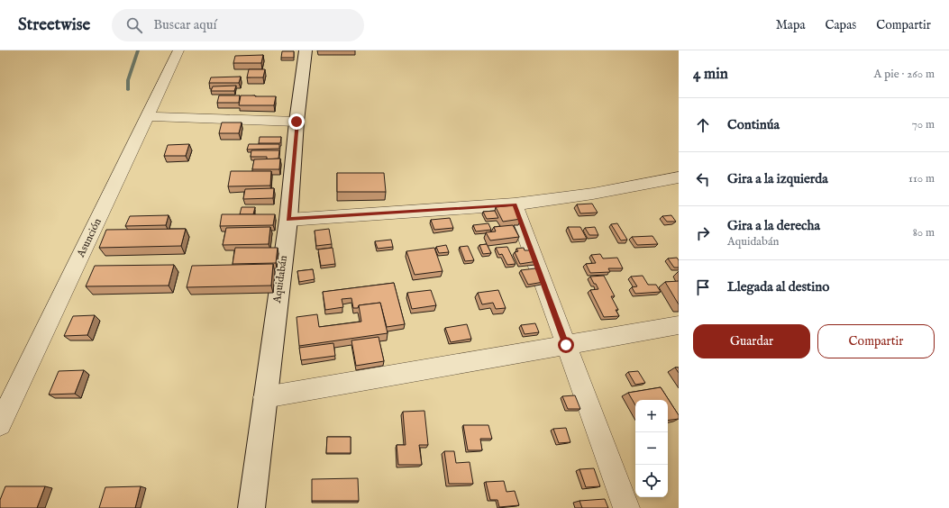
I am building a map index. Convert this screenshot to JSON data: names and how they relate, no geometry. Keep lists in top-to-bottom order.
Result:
{
  "streets": {
    "street": ["Asunción", "Aquidabán"]
  },
  "page": {
    "header": "Streetwise",
    "search": "Buscar aquí",
    "nav": ["Mapa", "Capas", "Compartir"],
    "heading": ["4 min", "A pie · 260 m"],
    "list": [
      ["Continúa", "70 m"],
      ["Gira a la izquierda", "110 m"],
      ["Gira a la derecha", "Aquidabán", "80 m"],
      "Llegada al destino"
    ],
    "buttons": ["Guardar", "Compartir"],
    "map_buttons": ["+", "−"]
  }
}
